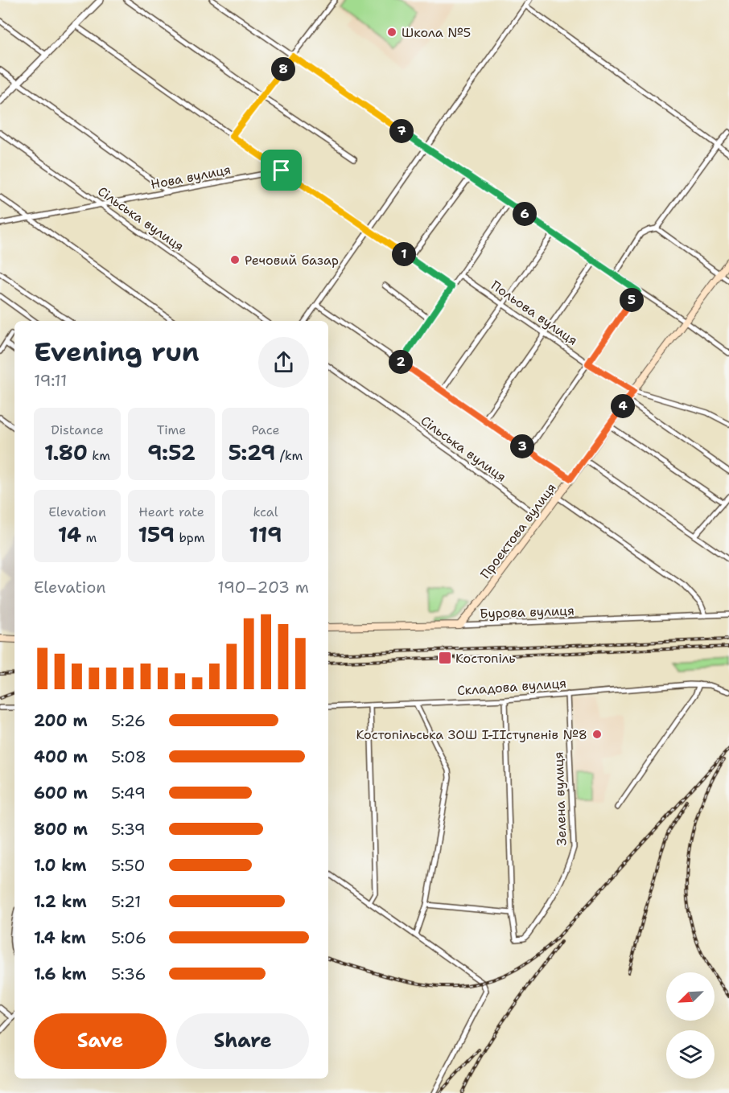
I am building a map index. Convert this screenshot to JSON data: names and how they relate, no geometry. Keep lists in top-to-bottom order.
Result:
{
  "streets": {
    "main road": ["Проектова вулиця", "Бурова вулиця"],
    "street": [
      "Нова вулиця",
      "Сільська вулиця",
      "Польова вулиця",
      "Складова вулиця",
      "Зелена вулиця"
    ]
  },
  "crossings": [
    ["Нова вулиця", "Сільська вулиця"],
    ["Сільська вулиця", "Проектова вулиця"],
    ["Польова вулиця", "Проектова вулиця"],
    ["Проектова вулиця", "Бурова вулиця"],
    ["Складова вулиця", "Зелена вулиця"]
  ],
  "places": {
    "other": ["Школа №5", "Речовий базар", "Костопільська ЗОШ І-ІІступенів №8"],
    "transit": ["Костопіль"]
  },
  "north": "bottom left",
  "page": {
    "pins": [
      "8",
      "7",
      "6",
      "1",
      "5",
      "2",
      "4",
      "3"
    ],
    "heading": ["Evening run", "19:11"],
    "stats": [
      ["Distance", "1.80 km"],
      ["Time", "9:52"],
      ["Pace", "5:29 /km"],
      ["Elevation", "14 m"],
      ["Heart rate", "159 bpm"],
      ["kcal", "119"]
    ],
    "chart": ["Elevation", "190–203 m"],
    "list": [
      {
        "name": "200 m",
        "note": "5:26"
      },
      {
        "name": "400 m",
        "note": "5:08"
      },
      {
        "name": "600 m",
        "note": "5:49"
      },
      {
        "name": "800 m",
        "note": "5:39"
      },
      {
        "name": "1.0 km",
        "note": "5:50"
      },
      {
        "name": "1.2 km",
        "note": "5:21"
      },
      {
        "name": "1.4 km",
        "note": "5:06"
      },
      {
        "name": "1.6 km",
        "note": "5:36"
      }
    ],
    "buttons": ["Save", "Share"]
  }
}
